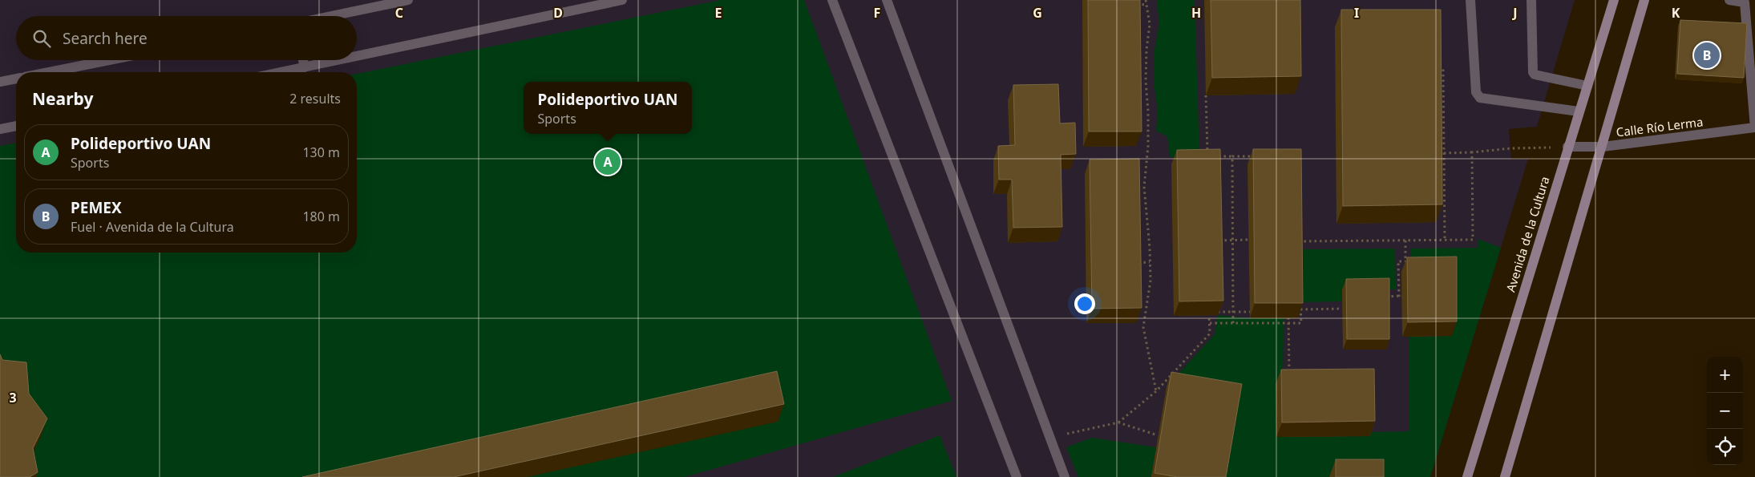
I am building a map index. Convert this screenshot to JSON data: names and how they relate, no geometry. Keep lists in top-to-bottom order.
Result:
{
  "streets": {
    "main road": ["Avenida de la Cultura"],
    "street": ["Calle Río Lerma"]
  },
  "crossings": [
    ["Calle Río Lerma", "Avenida de la Cultura"]
  ],
  "page": {
    "search": "Search here",
    "pins": ["B", "A"],
    "heading": ["Nearby", "2 results"],
    "popup": ["Polideportivo UAN", "Sports"],
    "list": [
      {
        "mark": "A",
        "name": "Polideportivo UAN",
        "note": "Sports",
        "value": "130 m"
      },
      {
        "mark": "B",
        "name": "PEMEX",
        "note": "Fuel · Avenida de la Cultura",
        "value": "180 m"
      }
    ],
    "map_buttons": ["+", "−"]
  },
  "grid": {
    "columns": [
      "C",
      "D",
      "E",
      "F",
      "G",
      "H",
      "I",
      "J",
      "K"
    ],
    "rows": ["3"]
  }
}
